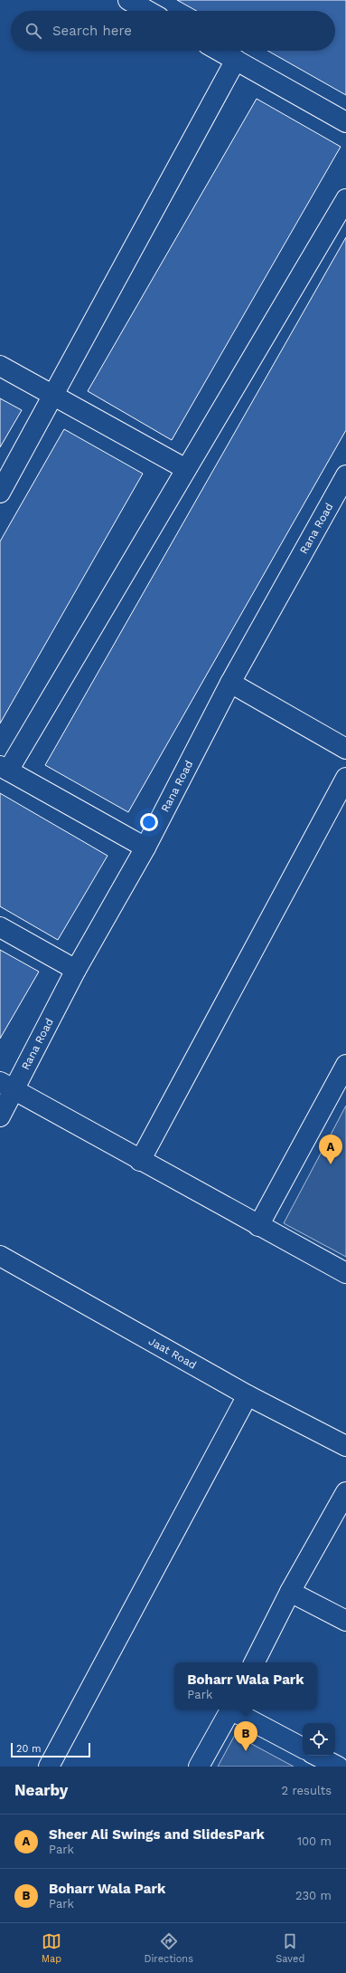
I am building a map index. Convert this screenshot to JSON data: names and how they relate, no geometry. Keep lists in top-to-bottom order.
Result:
{
  "streets": {
    "street": ["Rana Road", "Jaat Road"]
  },
  "scale_bar": "20 m",
  "page": {
    "search": "Search here",
    "pins": ["A", "B"],
    "popup": ["Boharr Wala Park", "Park"],
    "scale": "20 m",
    "heading": ["Nearby", "2 results"],
    "list": [
      {
        "mark": "A",
        "name": "Sheer Ali Swings and SlidesPark",
        "note": "Park",
        "value": "100 m"
      },
      {
        "mark": "B",
        "name": "Boharr Wala Park",
        "note": "Park",
        "value": "230 m"
      }
    ],
    "nav": ["Map", "Directions", "Saved"]
  }
}
